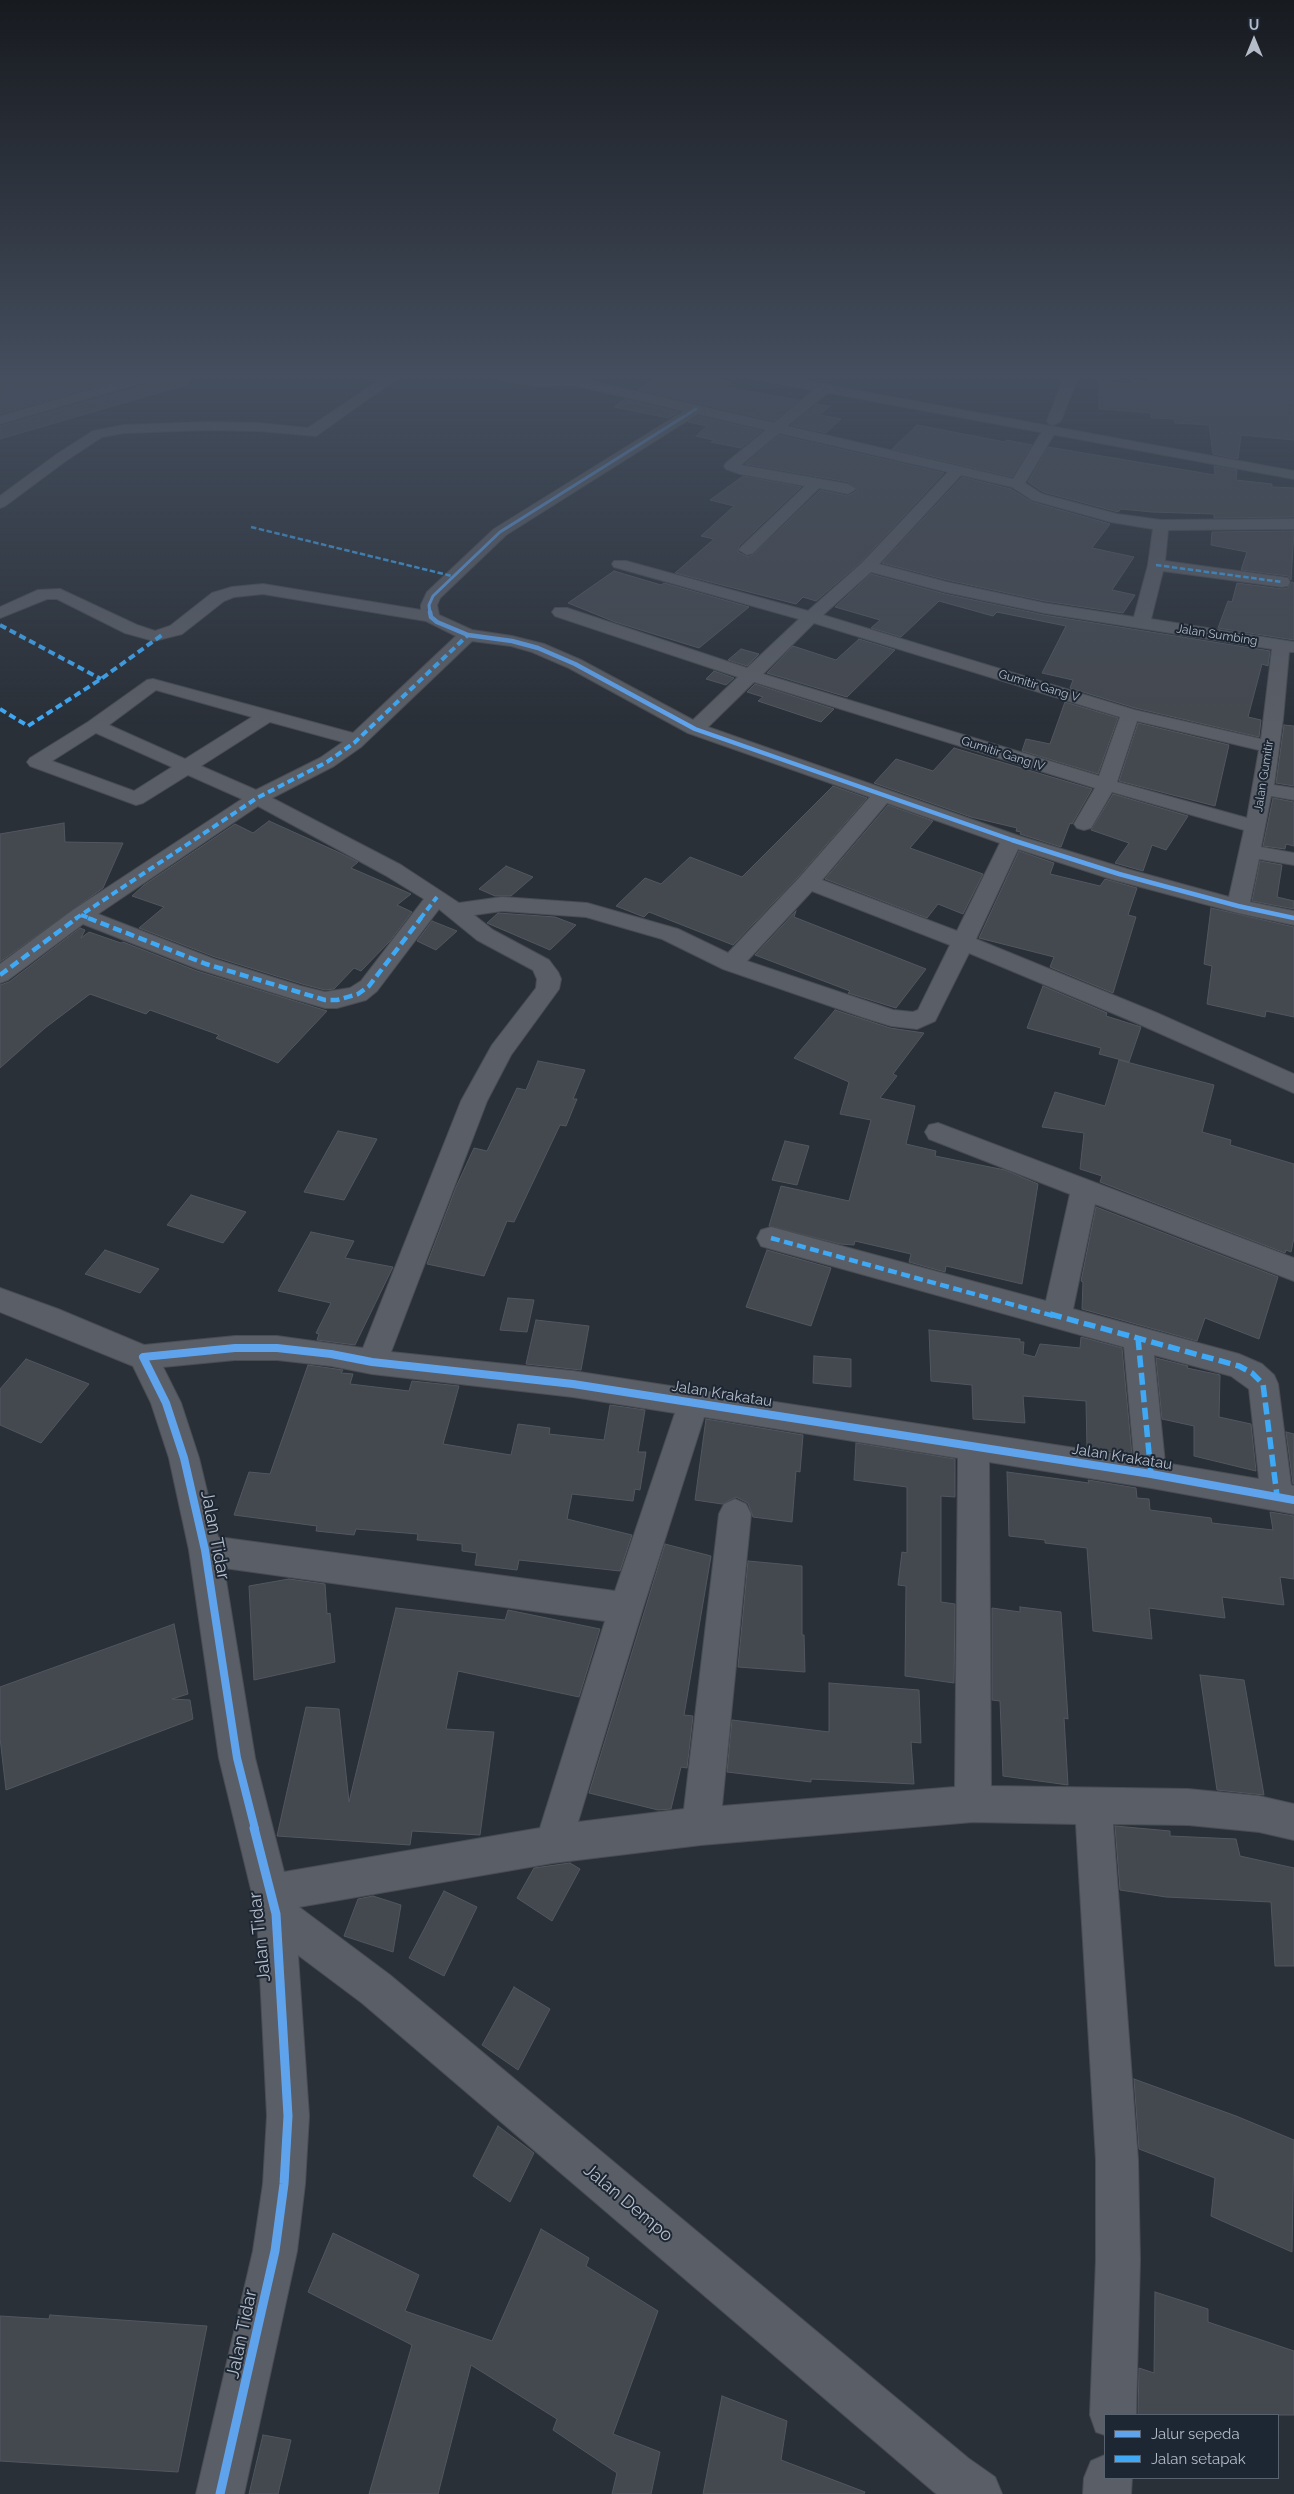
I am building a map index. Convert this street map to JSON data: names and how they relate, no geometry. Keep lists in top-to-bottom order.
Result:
{
  "streets": {
    "street": [
      "Jalan Sumbing",
      "Gumitir Gang V",
      "Gumitir Gang IV",
      "Jalan Gumitir",
      "Jalan Krakatau",
      "Jalan Tidar",
      "Jalan Dempo"
    ]
  },
  "crossings": [
    ["Jalan Sumbing", "Jalan Gumitir"],
    ["Gumitir Gang V", "Jalan Gumitir"],
    ["Gumitir Gang IV", "Jalan Gumitir"],
    ["Jalan Krakatau", "Jalan Tidar"],
    ["Jalan Tidar", "Jalan Dempo"]
  ],
  "legend": ["Jalur sepeda", "Jalan setapak"],
  "north": "top"
}
